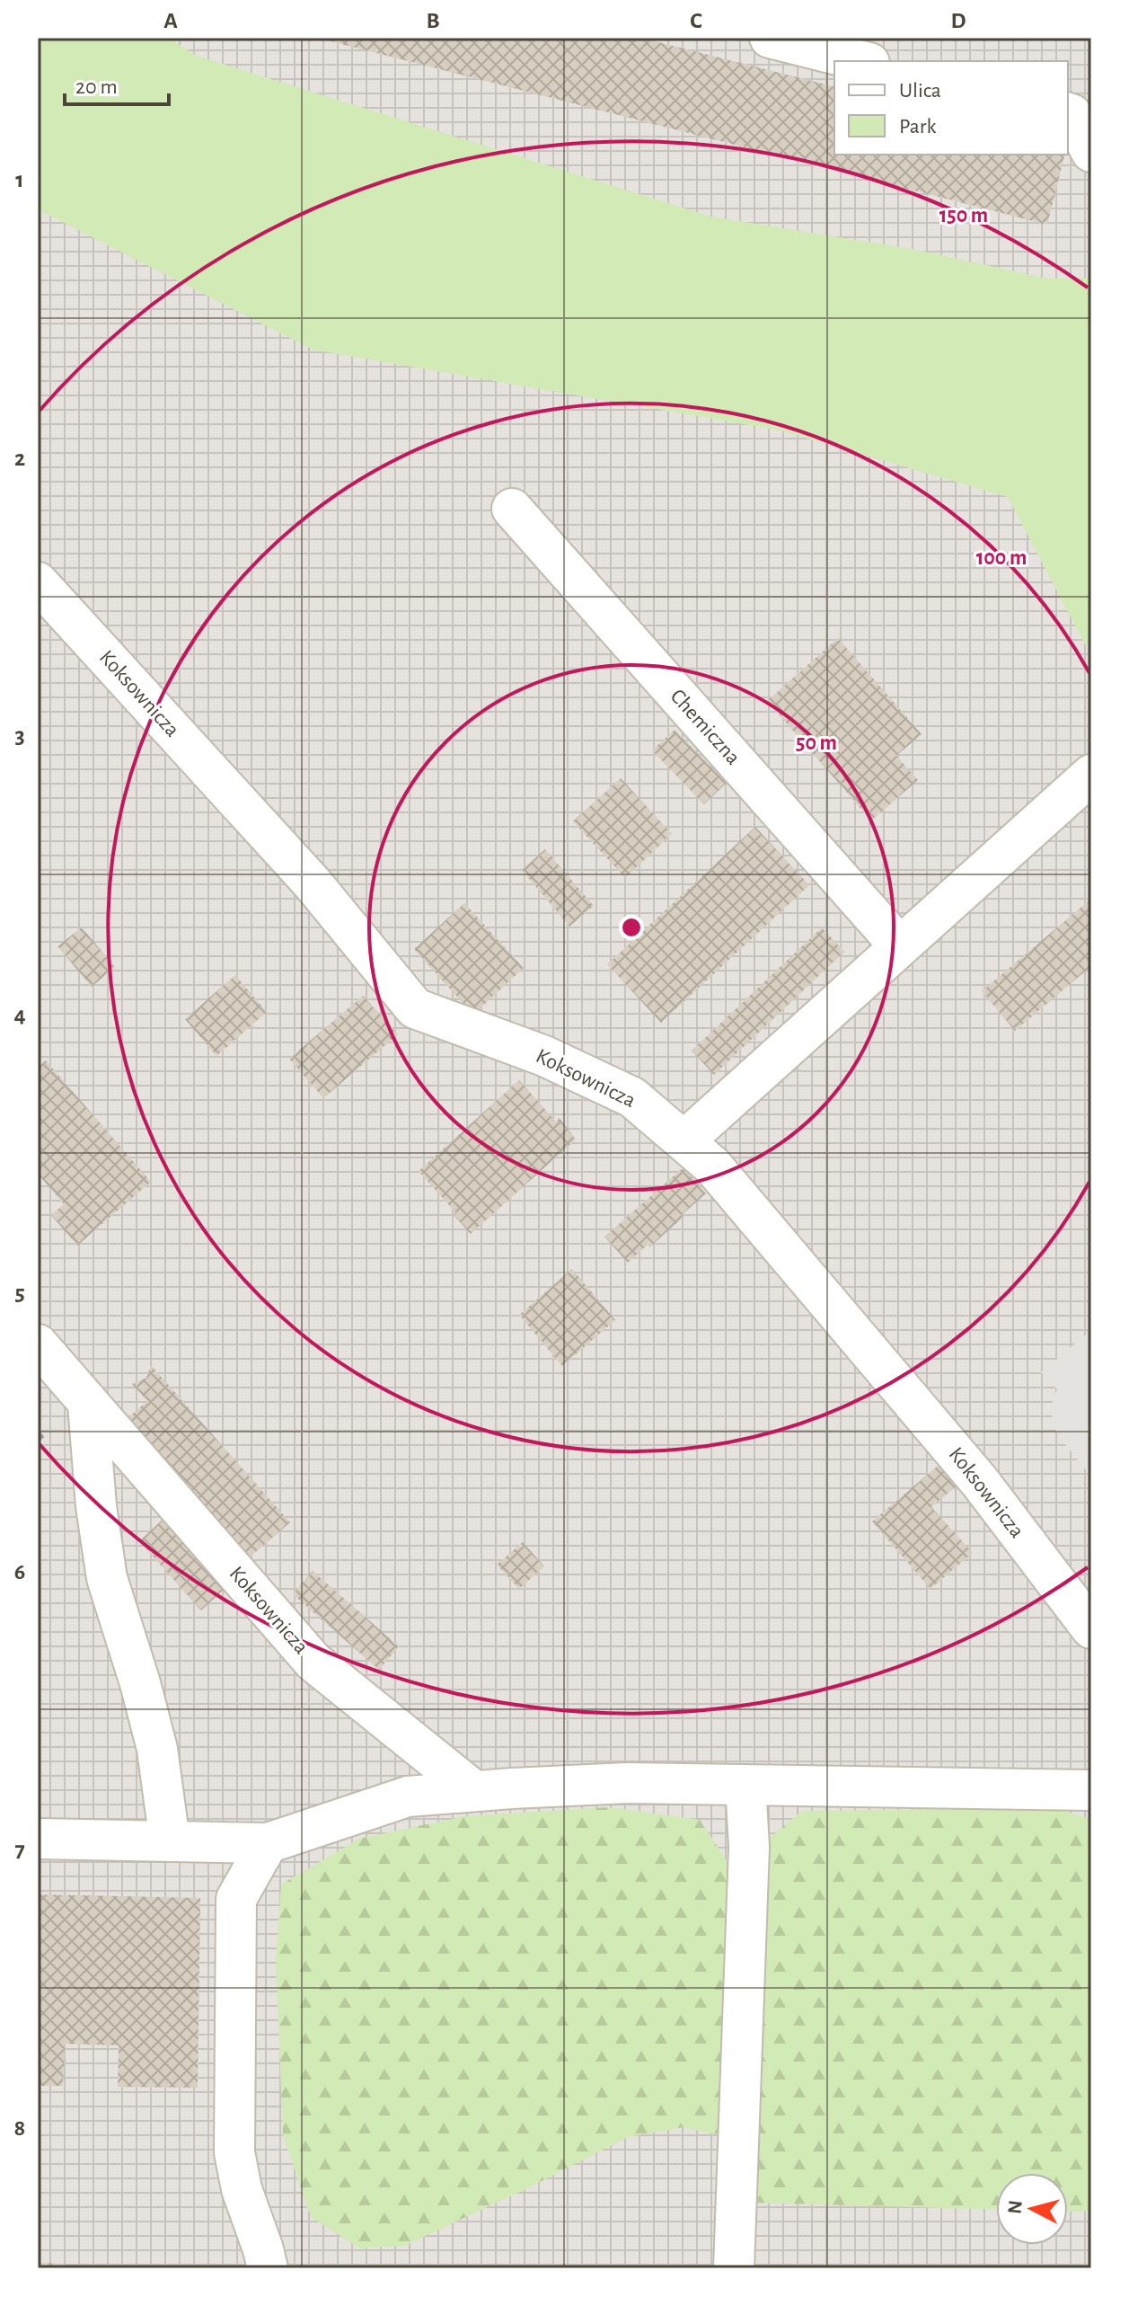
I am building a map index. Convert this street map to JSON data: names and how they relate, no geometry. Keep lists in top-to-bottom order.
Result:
{
  "streets": {
    "lane": ["Koksownicza", "Chemiczna"]
  },
  "legend": ["Ulica", "Park"],
  "scale_bar": "20 m",
  "north": "left",
  "grid": {
    "columns": [
      "A",
      "B",
      "C",
      "D"
    ],
    "rows": [
      "1",
      "2",
      "3",
      "4",
      "5",
      "6",
      "7",
      "8"
    ]
  },
  "rings": ["150 m", "100 m", "50 m"]
}
